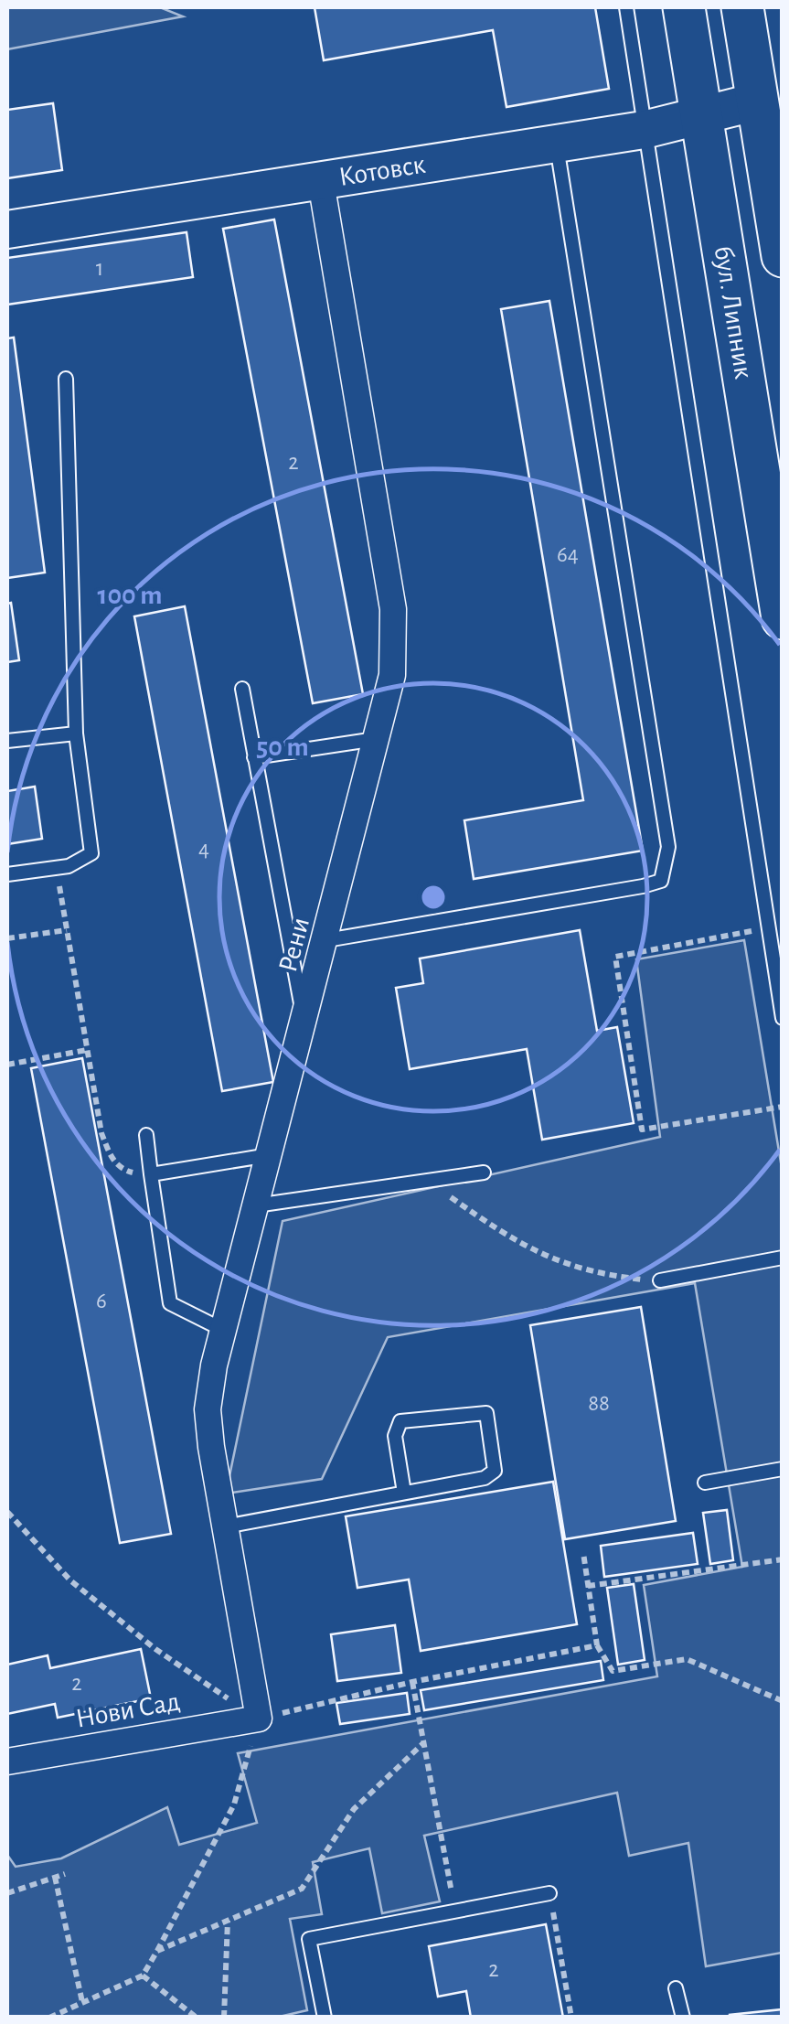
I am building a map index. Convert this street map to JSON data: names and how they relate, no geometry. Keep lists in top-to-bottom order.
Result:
{
  "streets": {
    "main road": ["бул. Липник"],
    "street": ["Котовск", "Рени", "Нови Сад"]
  },
  "crossings": [
    ["Котовск", "бул. Липник"],
    ["Котовск", "Рени"],
    ["Рени", "Нови Сад"]
  ],
  "house_numbers": [
    "1",
    "2",
    "64",
    "4",
    "6",
    "88",
    "2",
    "2"
  ],
  "rings": ["100 m", "50 m"]
}
